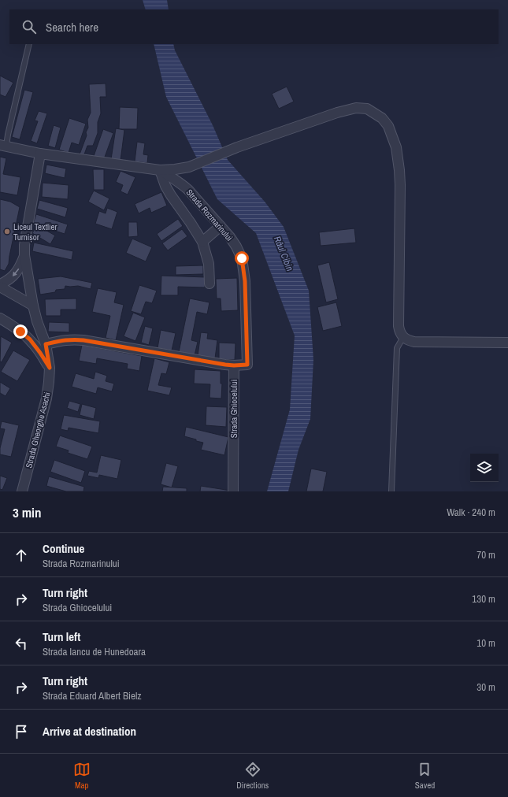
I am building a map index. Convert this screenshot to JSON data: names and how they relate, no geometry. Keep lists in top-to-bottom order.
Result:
{
  "streets": {
    "street": ["Strada Rozmarinului", "Strada Ghiocelului", "Strada Gheorghe Asachi"]
  },
  "crossings": [
    ["Strada Rozmarinului", "Strada Ghiocelului"]
  ],
  "water": ["Râul Cibin"],
  "places": ["Liceul Textlier Turnișor"],
  "page": {
    "search": "Search here",
    "heading": ["3 min", "Walk · 240 m"],
    "list": [
      ["Continue", "Strada Rozmarinului", "70 m"],
      ["Turn right", "Strada Ghiocelului", "130 m"],
      ["Turn left", "Strada Iancu de Hunedoara", "10 m"],
      ["Turn right", "Strada Eduard Albert Bielz", "30 m"],
      "Arrive at destination"
    ],
    "nav": ["Map", "Directions", "Saved"]
  }
}
